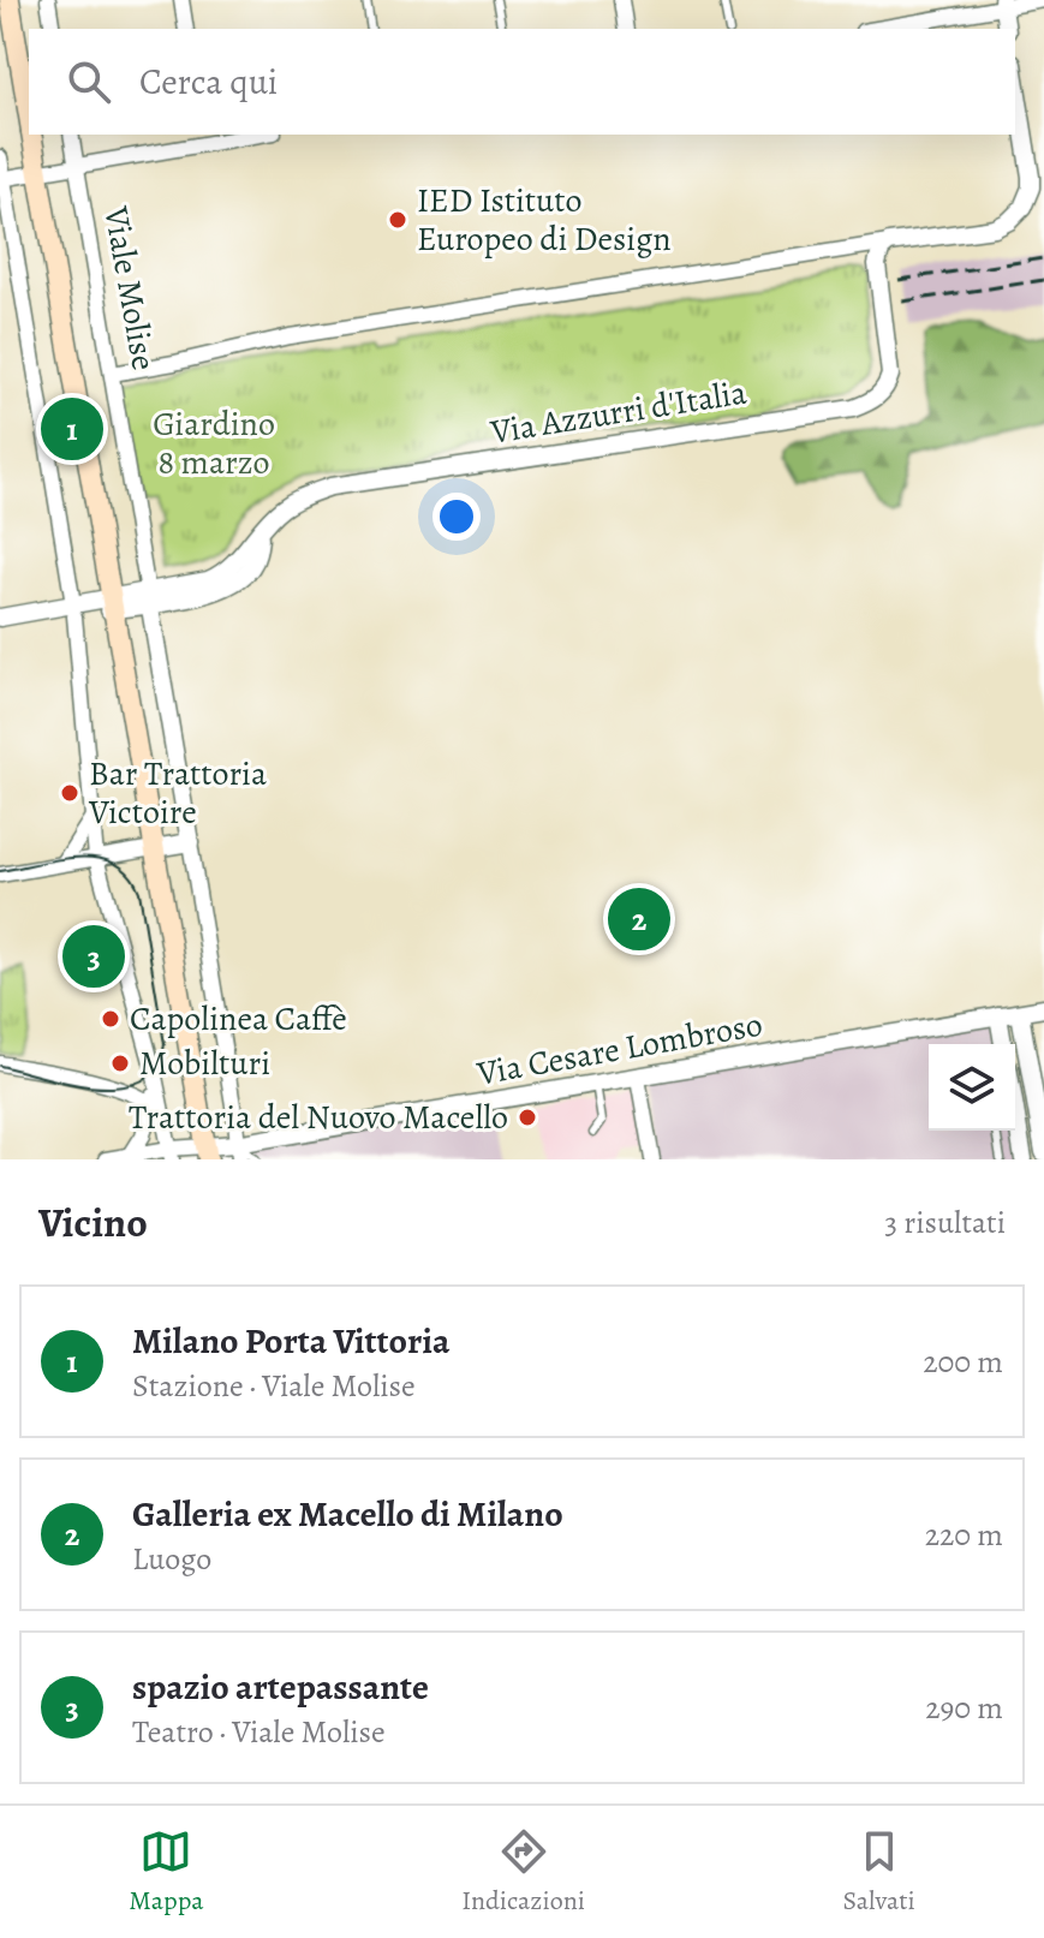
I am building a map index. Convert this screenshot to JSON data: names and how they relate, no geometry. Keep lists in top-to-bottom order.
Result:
{
  "streets": {
    "main road": ["Viale Molise"],
    "street": ["Via Azzurri d'Italia", "Via Cesare Lombroso"]
  },
  "crossings": [
    ["Viale Molise", "Via Azzurri d'Italia"],
    ["Viale Molise", "Via Cesare Lombroso"]
  ],
  "parks": ["Giardino 8 marzo"],
  "places": [
    "IED Istituto Europeo di Design",
    "Bar Trattoria Victoire",
    "Capolinea Caffè",
    "Mobilturi",
    "Trattoria del Nuovo Macello"
  ],
  "page": {
    "search": "Cerca qui",
    "pins": ["1", "2", "3"],
    "heading": ["Vicino", "3 risultati"],
    "list": [
      {
        "mark": "1",
        "name": "Milano Porta Vittoria",
        "note": "Stazione · Viale Molise",
        "value": "200 m"
      },
      {
        "mark": "2",
        "name": "Galleria ex Macello di Milano",
        "note": "Luogo",
        "value": "220 m"
      },
      {
        "mark": "3",
        "name": "spazio artepassante",
        "note": "Teatro · Viale Molise",
        "value": "290 m"
      }
    ],
    "nav": ["Mappa", "Indicazioni", "Salvati"]
  }
}
